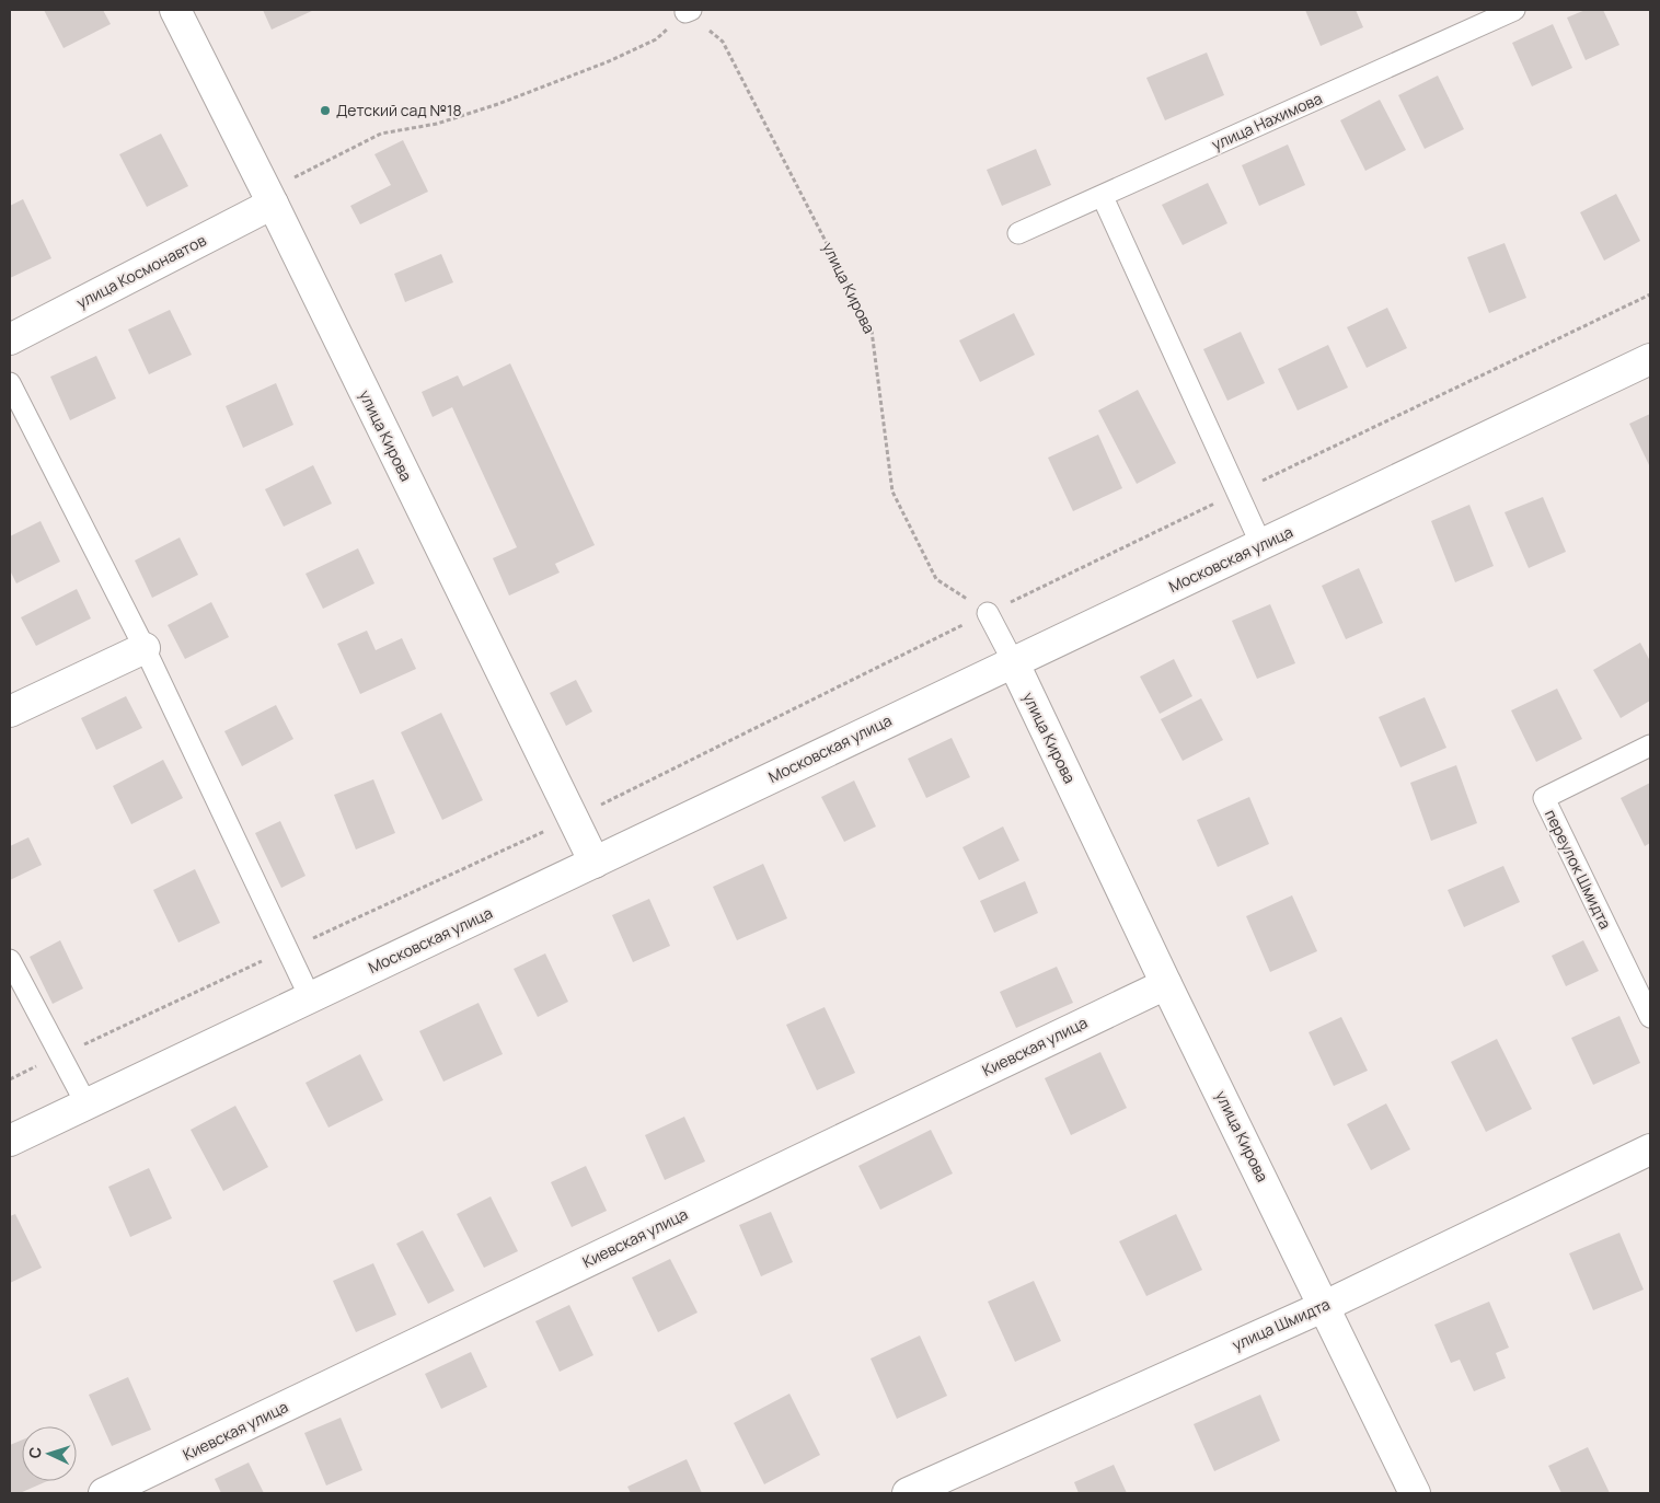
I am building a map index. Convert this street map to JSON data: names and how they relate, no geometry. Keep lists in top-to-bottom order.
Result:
{
  "streets": {
    "street": [
      "улица Космонавтов",
      "улица Кирова",
      "Московская улица",
      "Киевская улица",
      "улица Шмидта"
    ],
    "lane": ["улица Нахимова", "переулок Шмидта"]
  },
  "crossings": [
    ["улица Космонавтов", "улица Кирова"],
    ["улица Кирова", "Московская улица"],
    ["улица Кирова", "Киевская улица"],
    ["улица Кирова", "улица Шмидта"]
  ],
  "places": ["Детский сад №18"],
  "north": "left"
}
